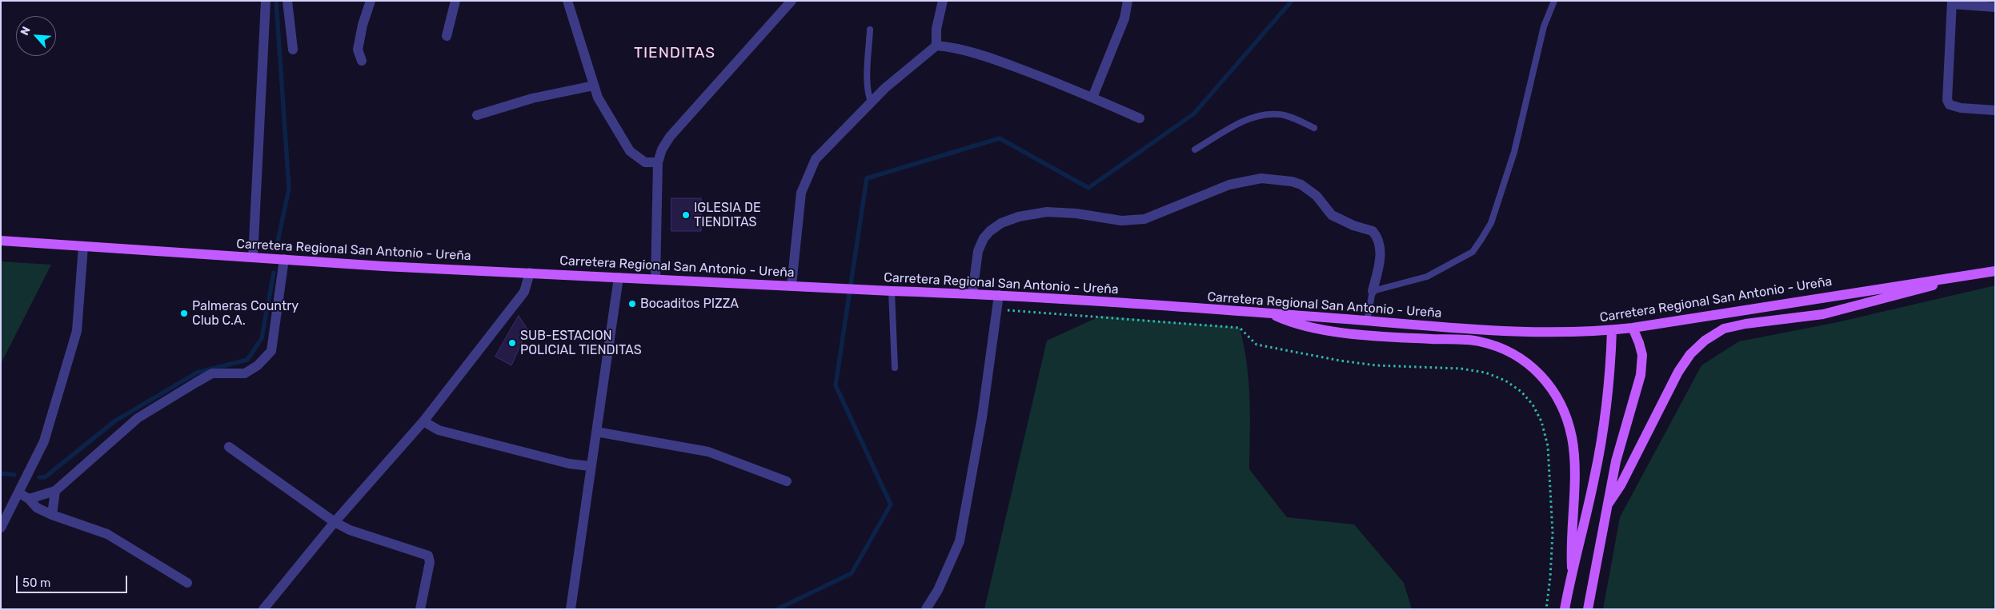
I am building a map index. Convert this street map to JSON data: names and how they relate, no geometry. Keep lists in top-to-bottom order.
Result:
{
  "streets": {
    "main road": ["Carretera Regional San Antonio - Ureña"]
  },
  "districts": ["TIENDITAS"],
  "places": [
    "IGLESIA DE TIENDITAS",
    "Bocaditos PIZZA",
    "Palmeras Country Club C.A.",
    "SUB-ESTACION POLICIAL TIENDITAS"
  ],
  "scale_bar": "50 m",
  "north": "top left"
}
